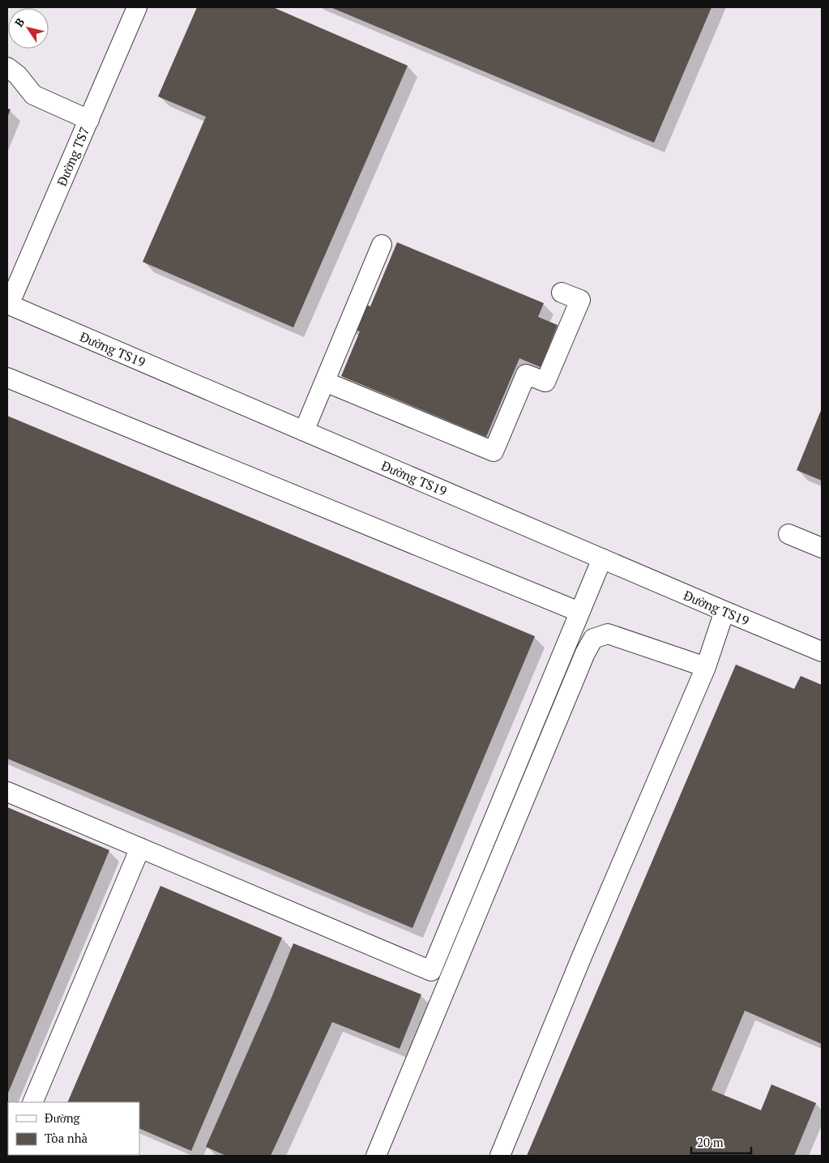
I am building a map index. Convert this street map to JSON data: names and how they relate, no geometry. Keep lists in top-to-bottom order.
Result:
{
  "streets": {
    "street": ["Đường TS7", "Đường TS19"]
  },
  "crossings": [
    ["Đường TS7", "Đường TS19"]
  ],
  "legend": ["Đường", "Tòa nhà"],
  "scale_bar": "20 m",
  "north": "top left"
}
